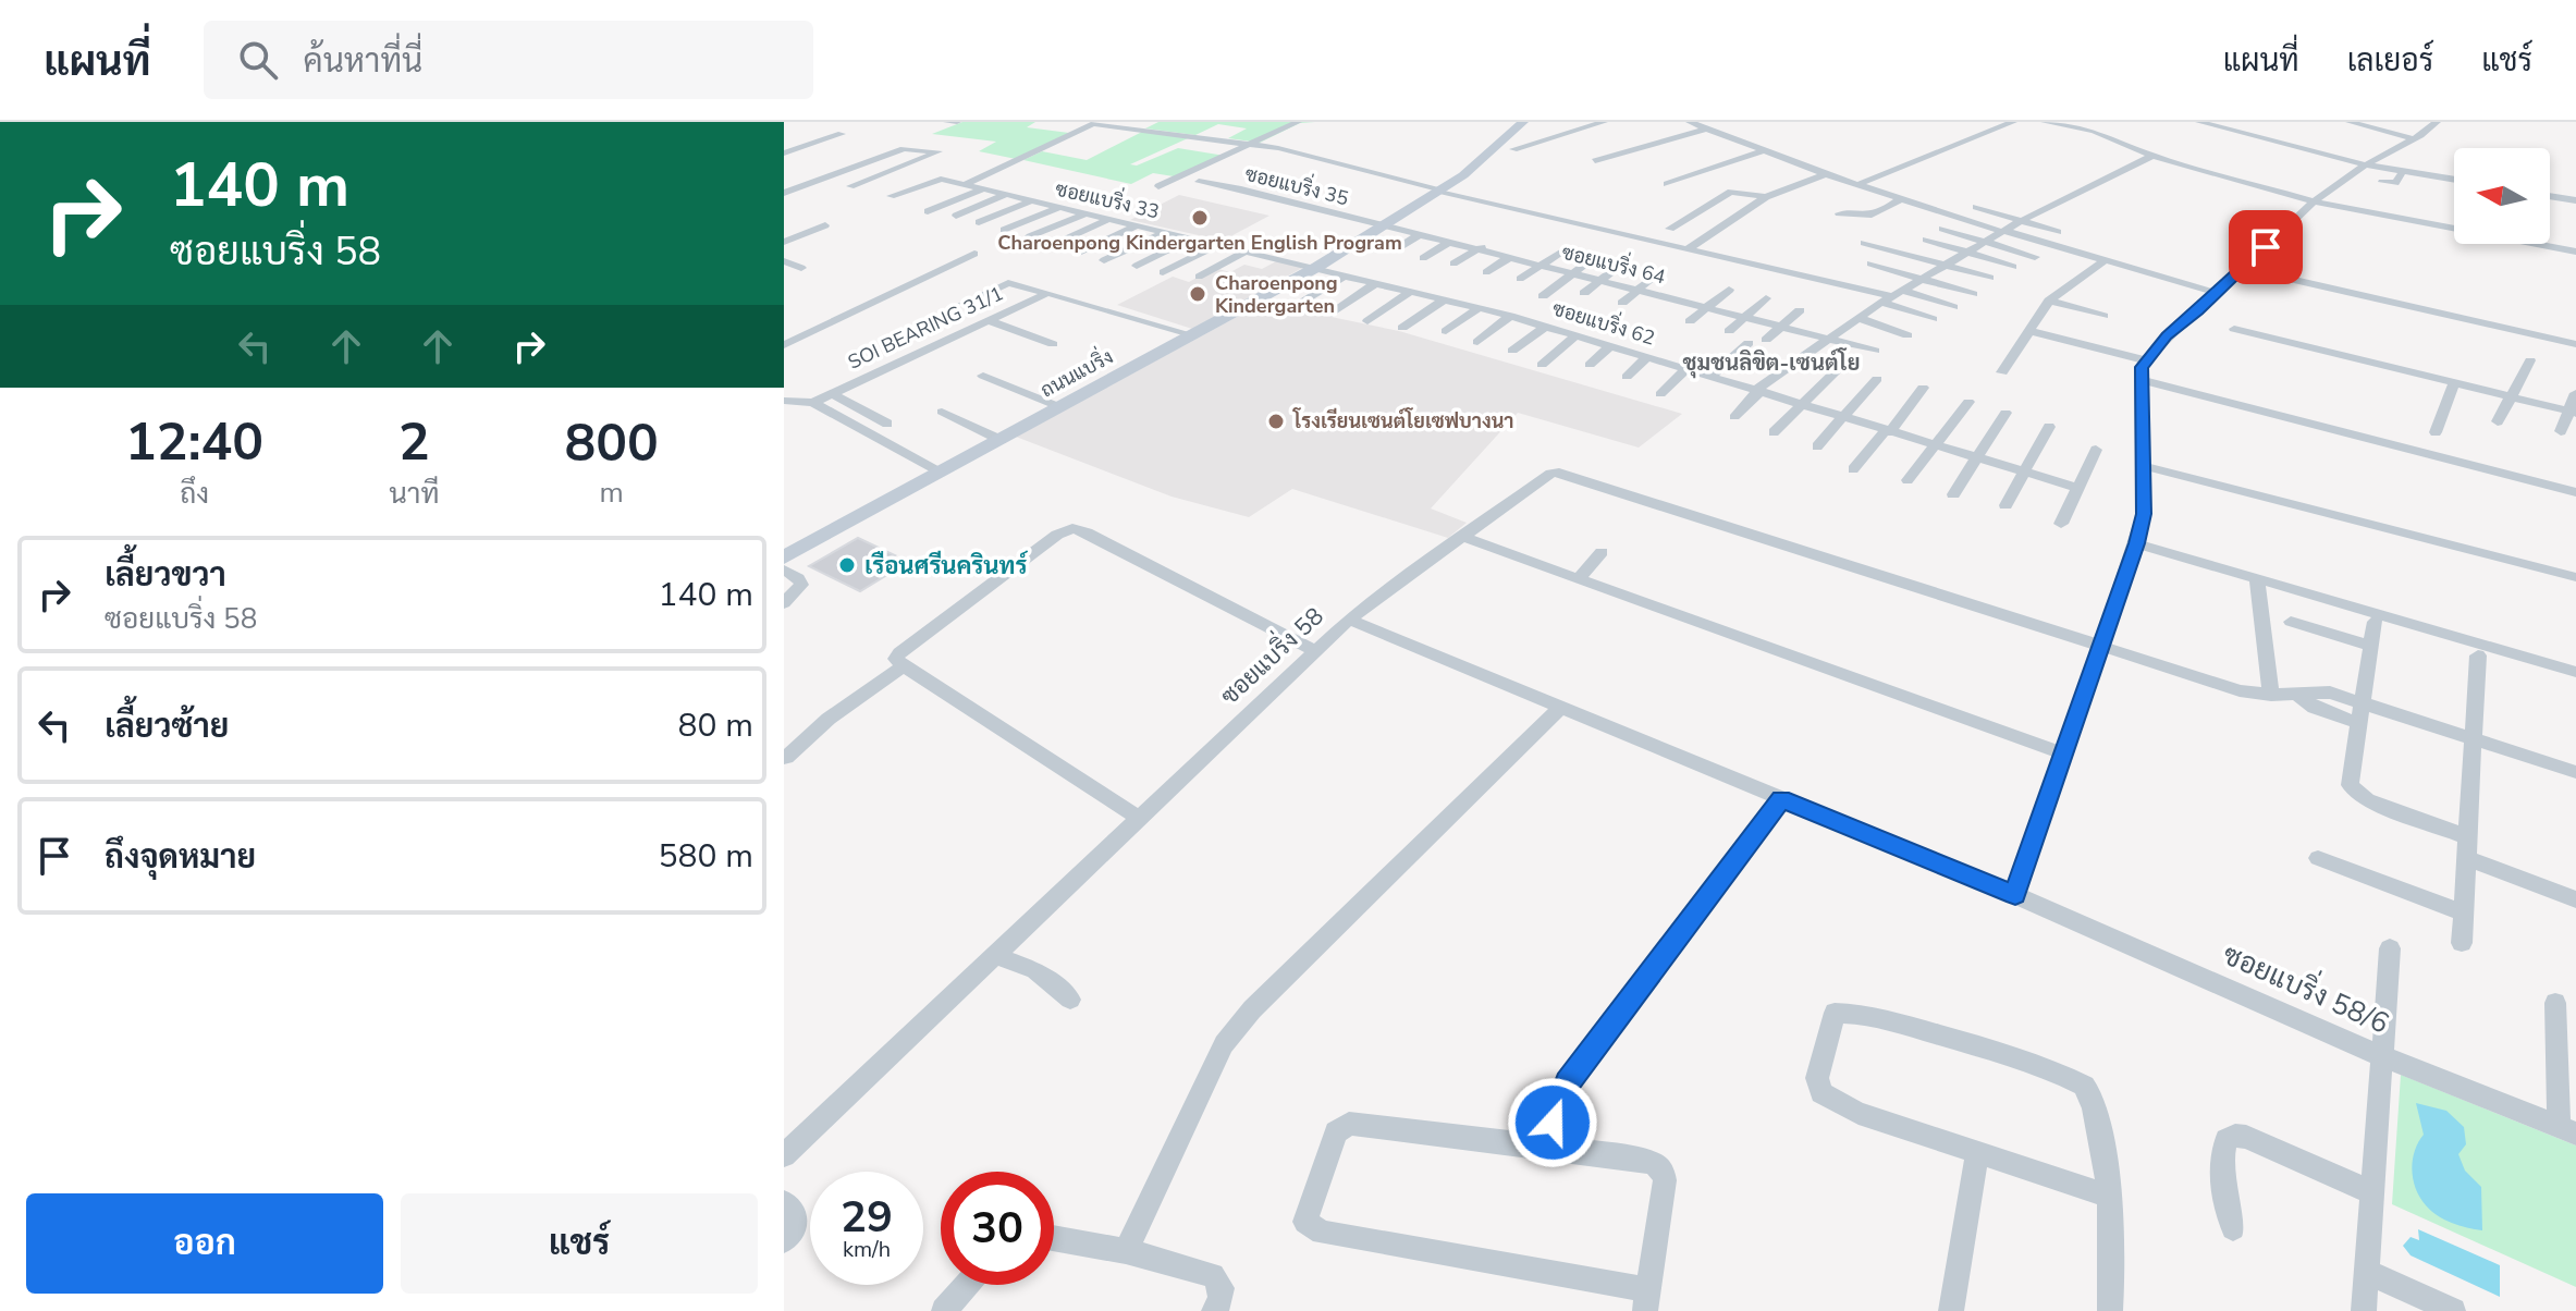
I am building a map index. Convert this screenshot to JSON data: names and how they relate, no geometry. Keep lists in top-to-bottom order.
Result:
{
  "streets": {
    "main road": ["ถนนแบริ่ง"],
    "street": [
      "ซอยแบริ่ง 35",
      "ซอยแบริ่ง 33",
      "ซอยแบริ่ง 64",
      "ซอยแบริ่ง 62",
      "SOI BEARING 31/1",
      "ซอยแบริ่ง 58",
      "ซอยแบริ่ง 58/6"
    ]
  },
  "crossings": [
    ["ซอยแบริ่ง 35", "ซอยแบริ่ง 64"],
    ["ซอยแบริ่ง 35", "ถนนแบริ่ง"],
    ["ซอยแบริ่ง 33", "ซอยแบริ่ง 62"],
    ["ซอยแบริ่ง 33", "ถนนแบริ่ง"],
    ["ซอยแบริ่ง 64", "ถนนแบริ่ง"],
    ["ซอยแบริ่ง 62", "ถนนแบริ่ง"],
    ["ซอยแบริ่ง 58", "ซอยแบริ่ง 58/6"]
  ],
  "districts": ["ชุมชนลิขิต-เซนต์โย"],
  "places": [
    "Charoenpong Kindergarten English Program",
    "Charoenpong Kindergarten",
    "โรงเรียนเซนต์โยเซฟบางนา",
    "เรือนศรีนครินทร์"
  ],
  "north": "left",
  "page": {
    "header": "แผนที่",
    "search": "ค้นหาที่นี่",
    "nav": ["แผนที่", "เลเยอร์", "แชร์"],
    "turn": ["140 m", "ซอยแบริ่ง 58"],
    "eta": [
      "12:40",
      "ถึง",
      "2",
      "นาที",
      "800",
      "m"
    ],
    "list": [
      {
        "name": "เลี้ยวขวา",
        "note": "ซอยแบริ่ง 58",
        "value": "140 m"
      },
      {
        "name": "เลี้ยวซ้าย",
        "value": "80 m"
      },
      {
        "name": "ถึงจุดหมาย",
        "value": "580 m"
      }
    ],
    "speed": "29 km/h",
    "limit": "30",
    "buttons": ["ออก", "แชร์"]
  }
}
